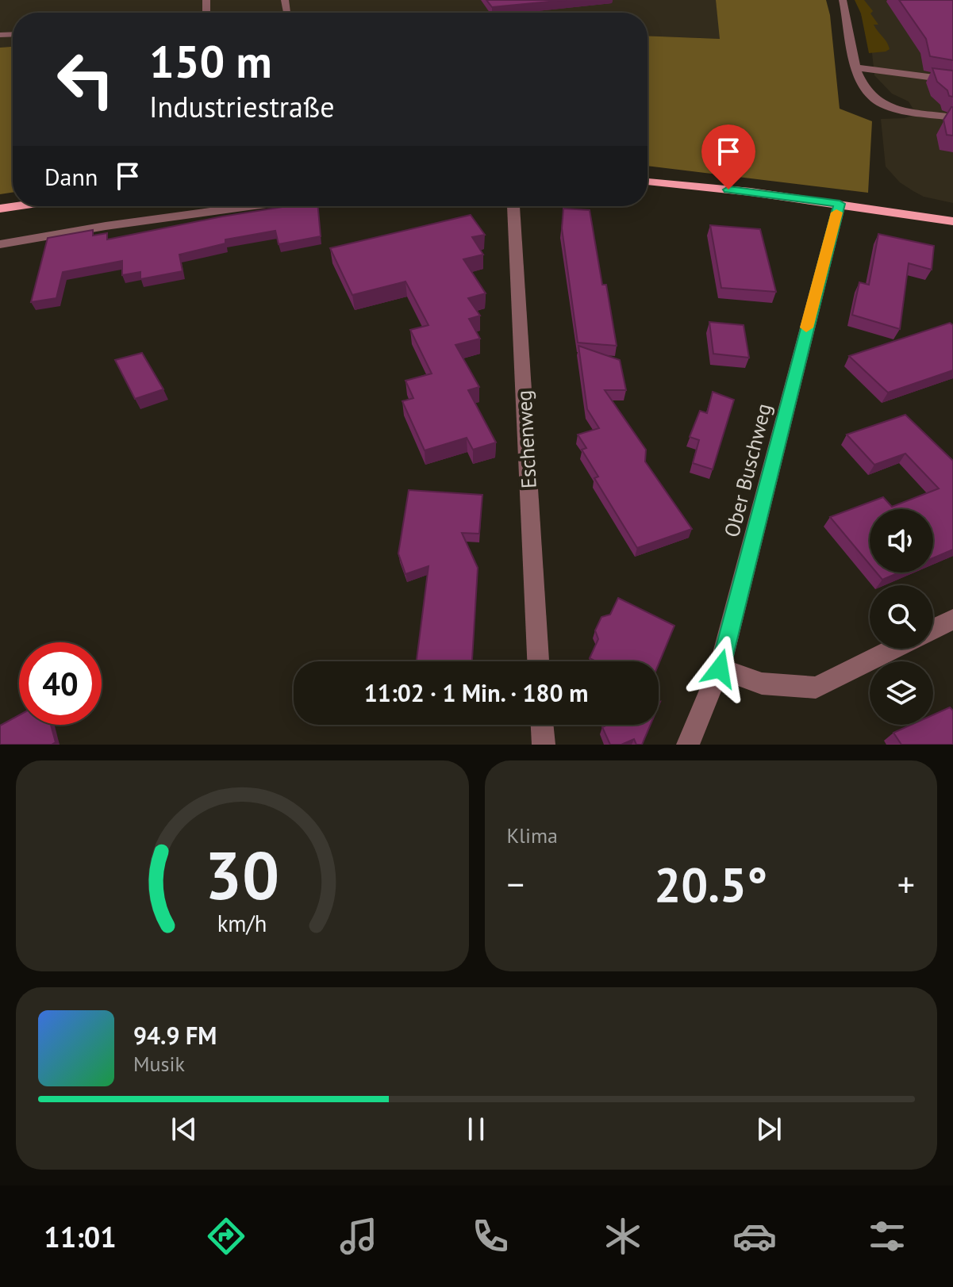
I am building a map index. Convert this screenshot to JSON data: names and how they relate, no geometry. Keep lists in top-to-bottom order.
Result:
{
  "streets": {
    "street": ["Eschenweg", "Ober Buschweg"]
  },
  "page": {
    "turn": ["150 m", "Industriestraße"],
    "then": "Dann",
    "limit": "40",
    "trip": "11:02 · 1 Min. · 180 m",
    "tile": "Klima",
    "heat": ["−", "20.5°", "+"],
    "song": ["94.9 FM", "Musik"],
    "tabs": "11:01",
    "gauge": ["30", "km/h"]
  }
}
